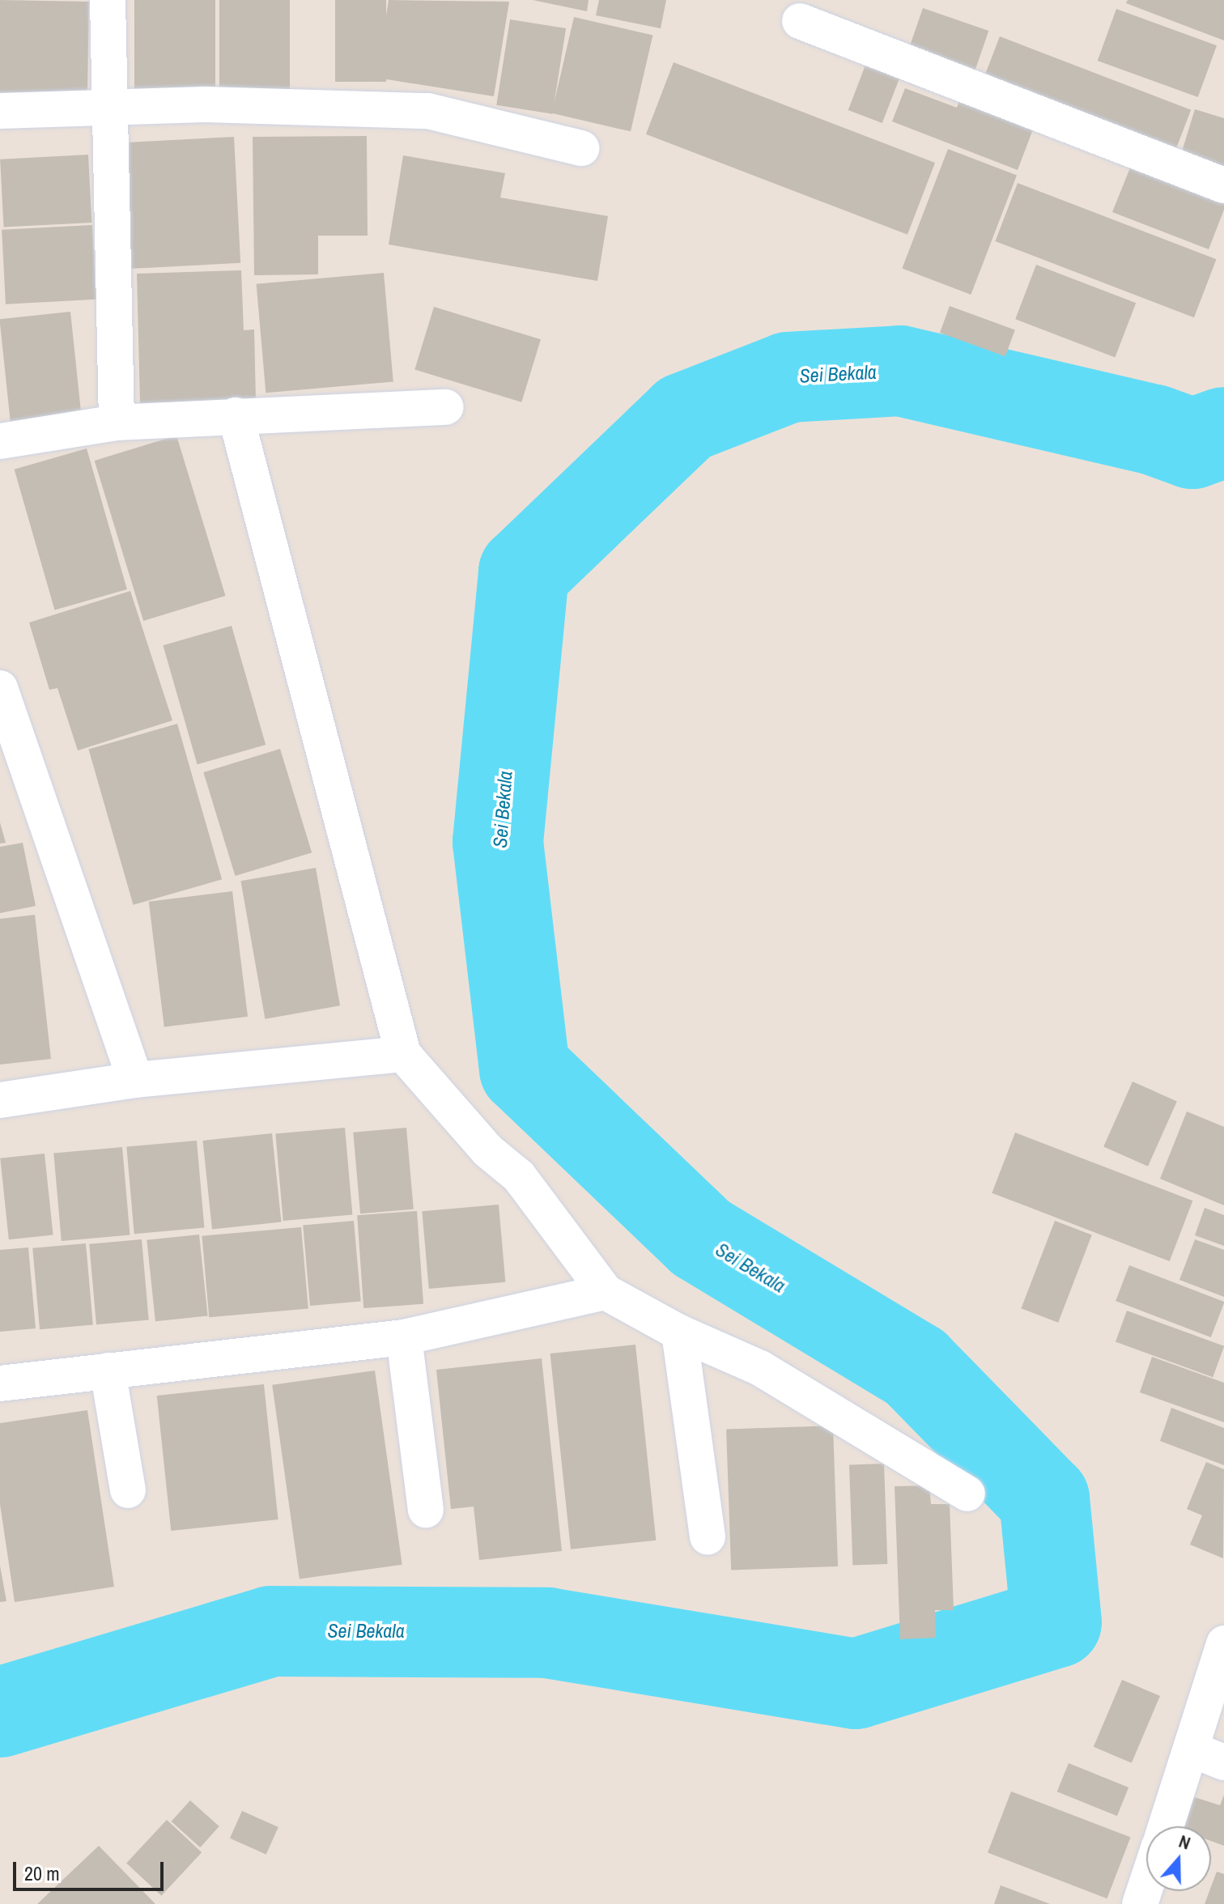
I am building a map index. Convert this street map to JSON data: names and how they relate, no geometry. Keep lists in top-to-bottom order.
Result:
{
  "water": ["Sei Bekala"],
  "scale_bar": "20 m",
  "north": "top"
}
